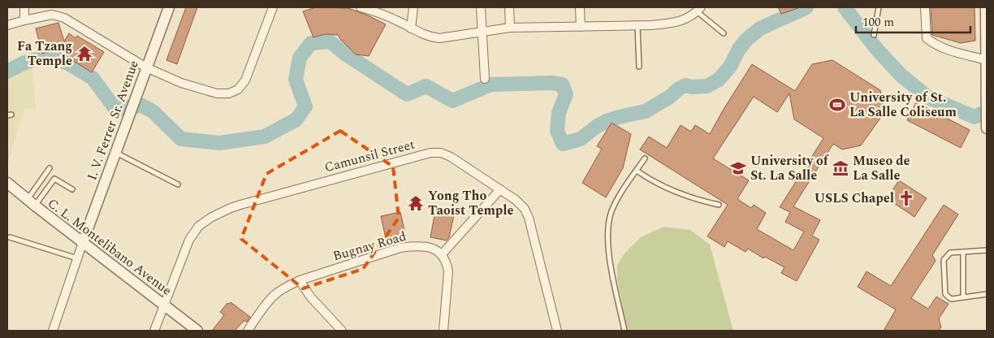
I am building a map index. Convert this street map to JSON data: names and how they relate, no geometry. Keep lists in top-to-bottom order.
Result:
{
  "streets": {
    "street": [
      "I. V. Ferrer Sr. Avenue",
      "Camunsil Street",
      "Bugnay Road",
      "C. L. Montelibano Avenue"
    ]
  },
  "crossings": [
    ["I. V. Ferrer Sr. Avenue", "C. L. Montelibano Avenue"],
    ["Camunsil Street", "C. L. Montelibano Avenue"]
  ],
  "places": {
    "temple": ["Fa Tzang Temple", "Yong Tho Taoist Temple"],
    "sports": ["University of St. La Salle Coliseum"],
    "school or university": ["University of St. La Salle"],
    "museum": ["Museo de La Salle"],
    "church": ["USLS Chapel"]
  },
  "scale_bar": "100 m"
}
